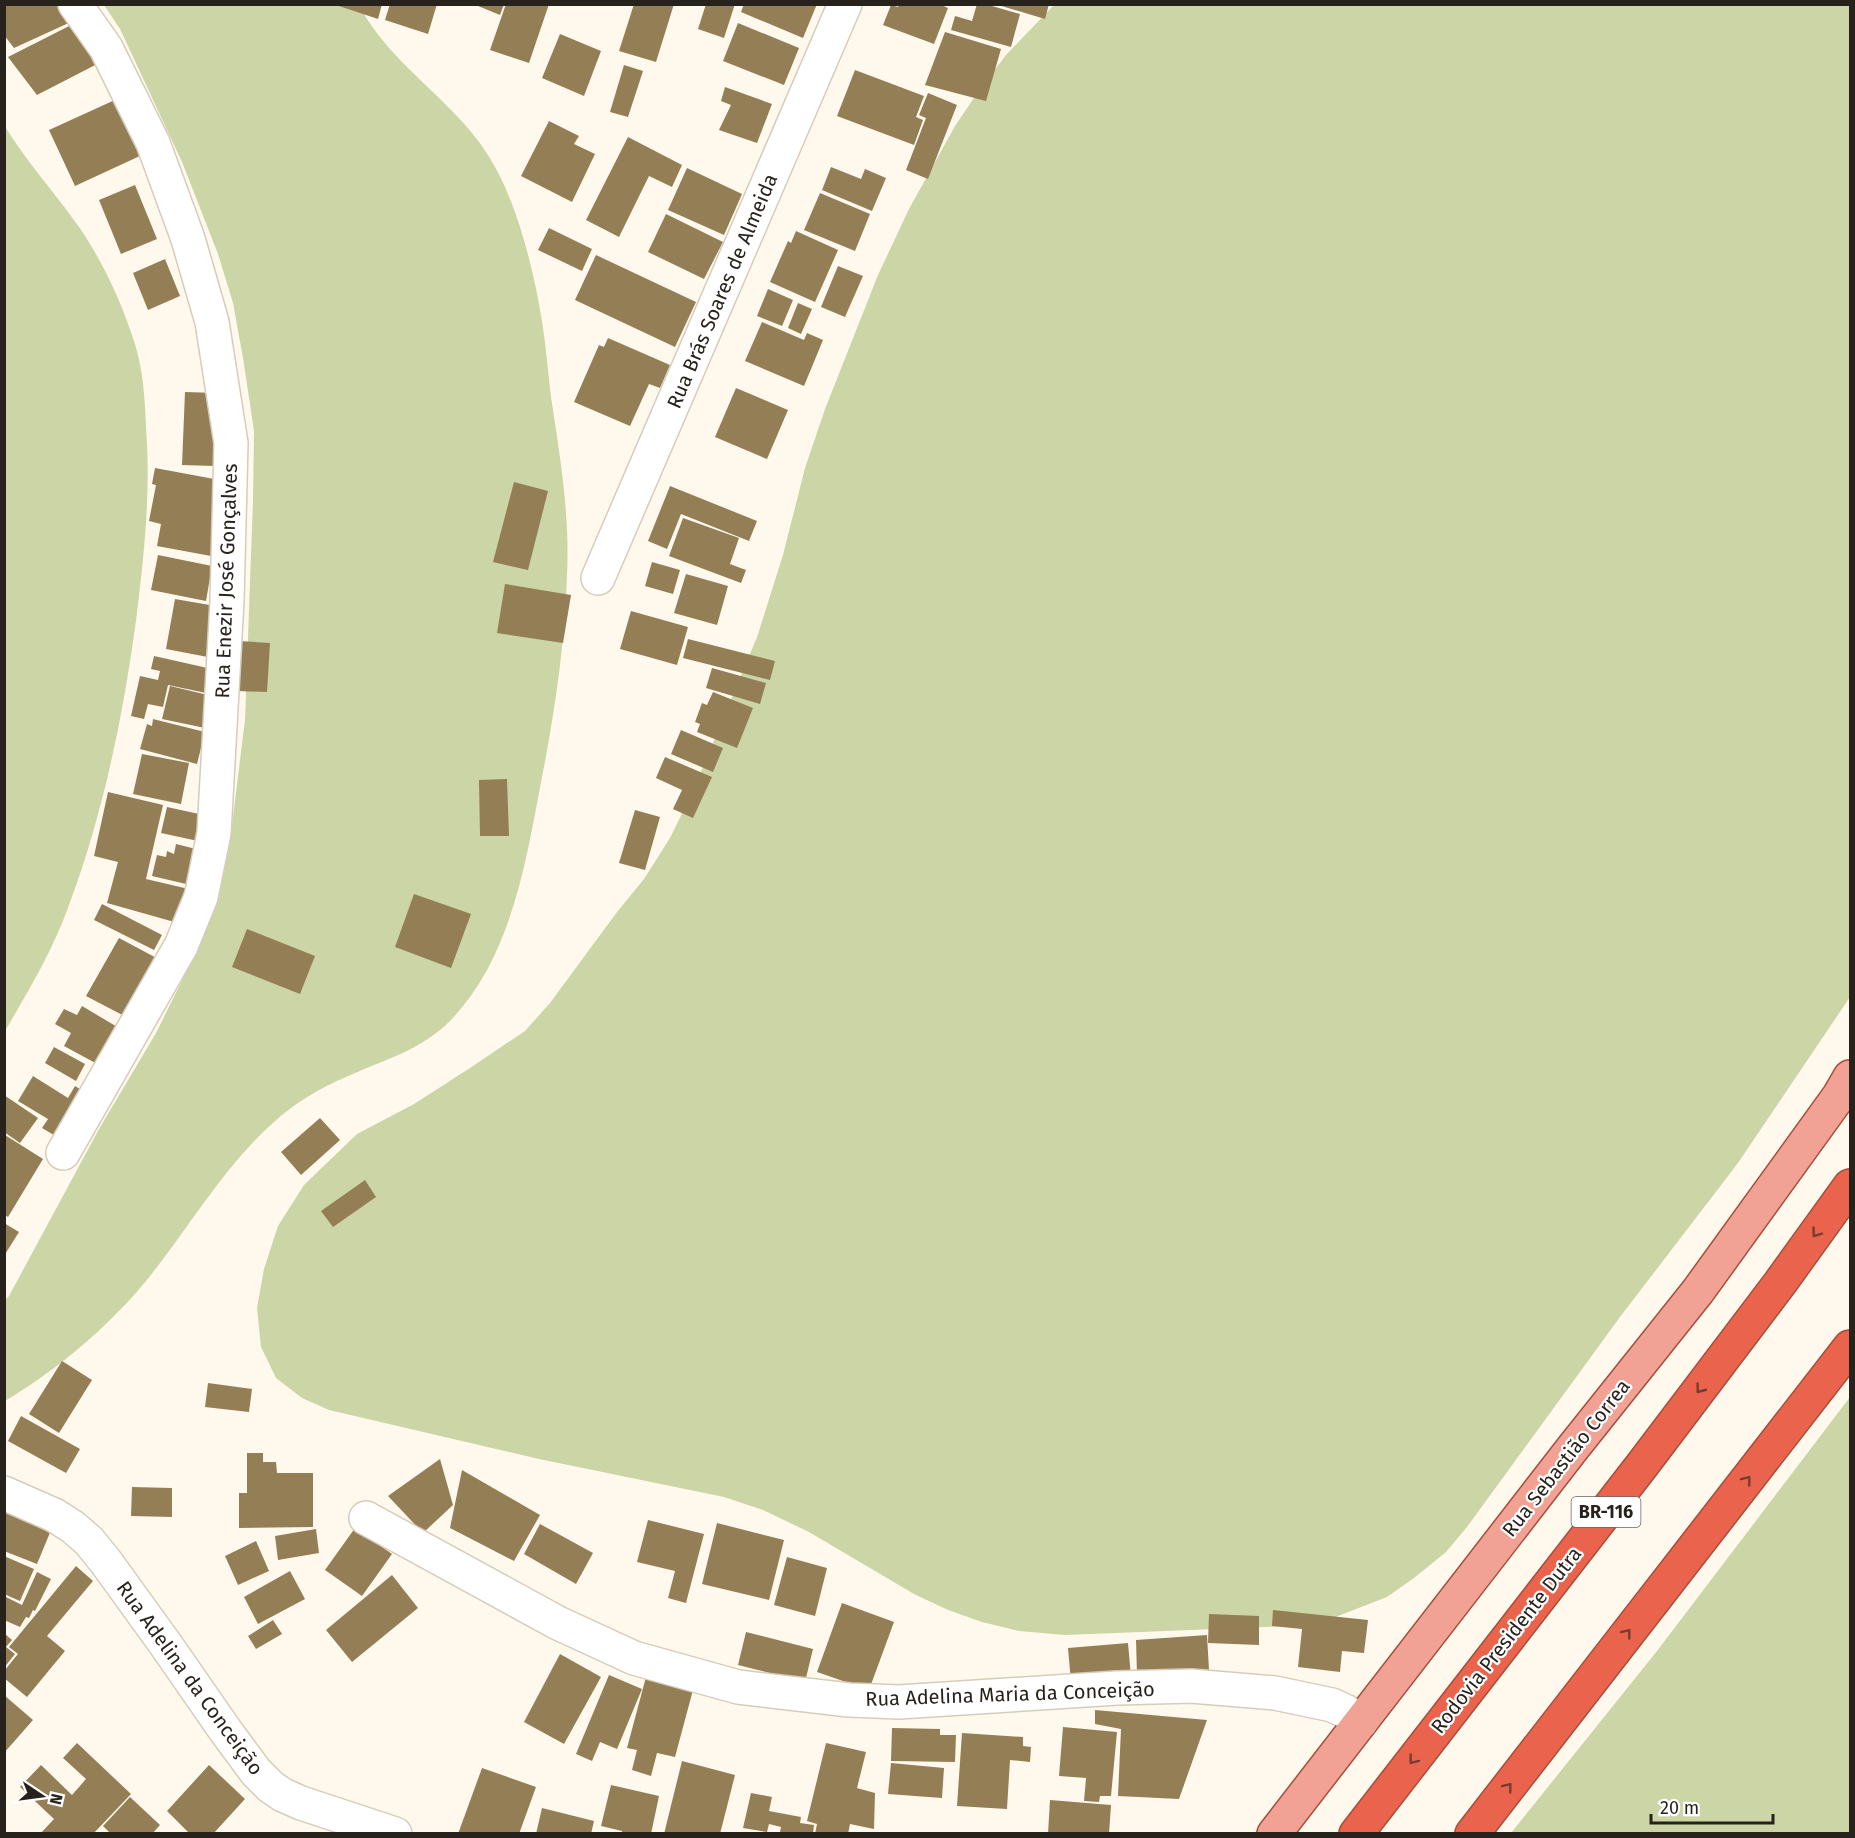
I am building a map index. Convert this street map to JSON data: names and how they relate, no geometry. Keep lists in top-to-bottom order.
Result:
{
  "streets": {
    "highway": ["BR-116", "Rodovia Presidente Dutra"],
    "main road": ["Rua Sebastião Correa"],
    "street": [
      "Rua Brás Soares de Almeida",
      "Rua Enezir José Gonçalves",
      "Rua Adelina da Conceição",
      "Rua Adelina Maria da Conceição"
    ]
  },
  "crossings": [
    ["Rua Sebastião Correa", "Rua Adelina Maria da Conceição"]
  ],
  "scale_bar": "20 m",
  "north": "right"
}
